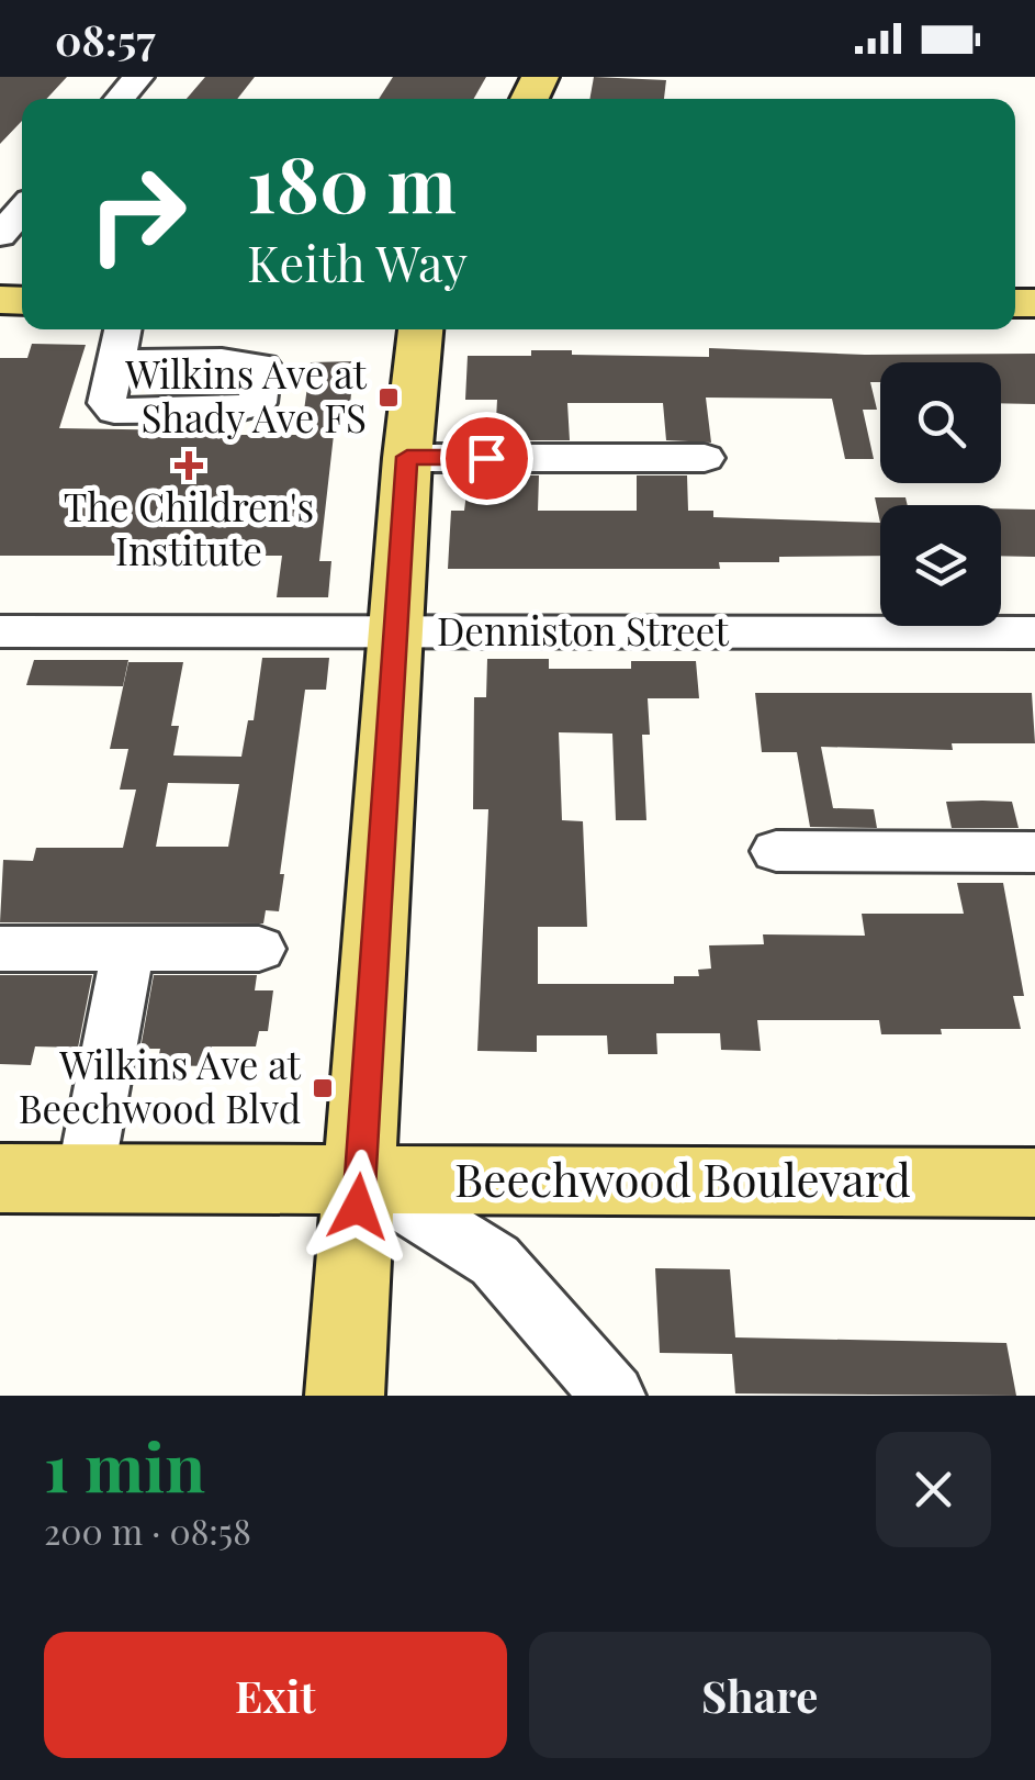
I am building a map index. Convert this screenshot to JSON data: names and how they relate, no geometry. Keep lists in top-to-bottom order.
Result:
{
  "streets": {
    "main road": ["Beechwood Boulevard"],
    "street": ["Denniston Street"]
  },
  "places": {
    "transit": ["Wilkins Ave at Shady Ave FS", "Wilkins Ave at Beechwood Blvd"],
    "health": ["The Children's Institute"]
  },
  "page": {
    "status": "08:57",
    "turn": ["180 m", "Keith Way"],
    "heading": ["1 min", "200 m · 08:58"],
    "buttons": ["Exit", "Share"]
  }
}
